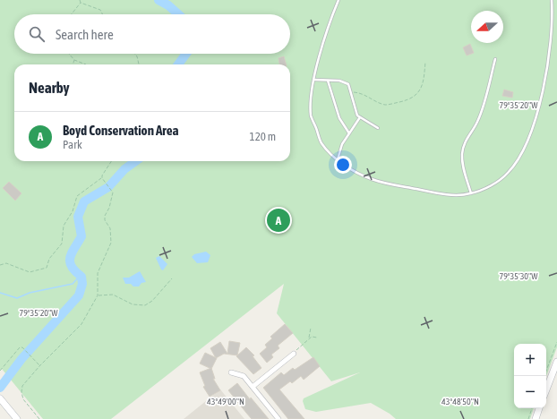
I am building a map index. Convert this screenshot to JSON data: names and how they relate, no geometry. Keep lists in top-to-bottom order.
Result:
{
  "north": "left",
  "page": {
    "search": "Search here",
    "heading": "Nearby",
    "list": [
      {
        "mark": "A",
        "name": "Boyd Conservation Area",
        "note": "Park",
        "value": "120 m"
      }
    ],
    "pins": "A",
    "map_buttons": ["+", "−"]
  },
  "coordinates": [
    "79°35'20\"W",
    "79°35'30\"W",
    "43°49'00\"N",
    "43°48'50\"N"
  ]
}
